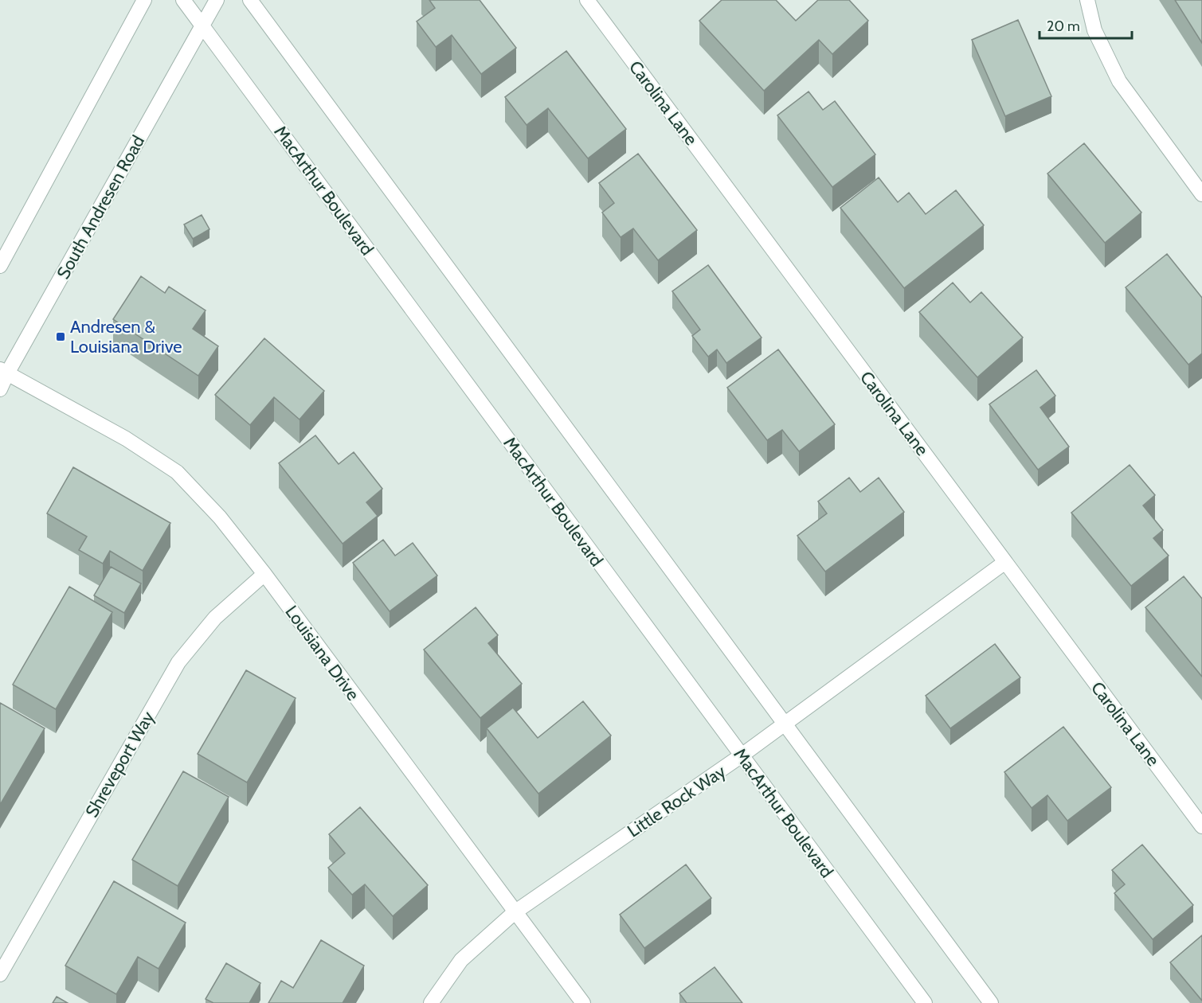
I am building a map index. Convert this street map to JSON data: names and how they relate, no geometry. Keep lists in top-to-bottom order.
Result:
{
  "streets": {
    "street": [
      "Carolina Lane",
      "MacArthur Boulevard",
      "South Andresen Road",
      "Louisiana Drive",
      "Shreveport Way",
      "Little Rock Way"
    ]
  },
  "crossings": [
    ["Carolina Lane", "Little Rock Way"],
    ["MacArthur Boulevard", "South Andresen Road"],
    ["MacArthur Boulevard", "Little Rock Way"],
    ["South Andresen Road", "Louisiana Drive"],
    ["Louisiana Drive", "Shreveport Way"],
    ["Louisiana Drive", "Little Rock Way"]
  ],
  "places": {
    "transit": ["Andresen & Louisiana Drive"]
  },
  "scale_bar": "20 m"
}
